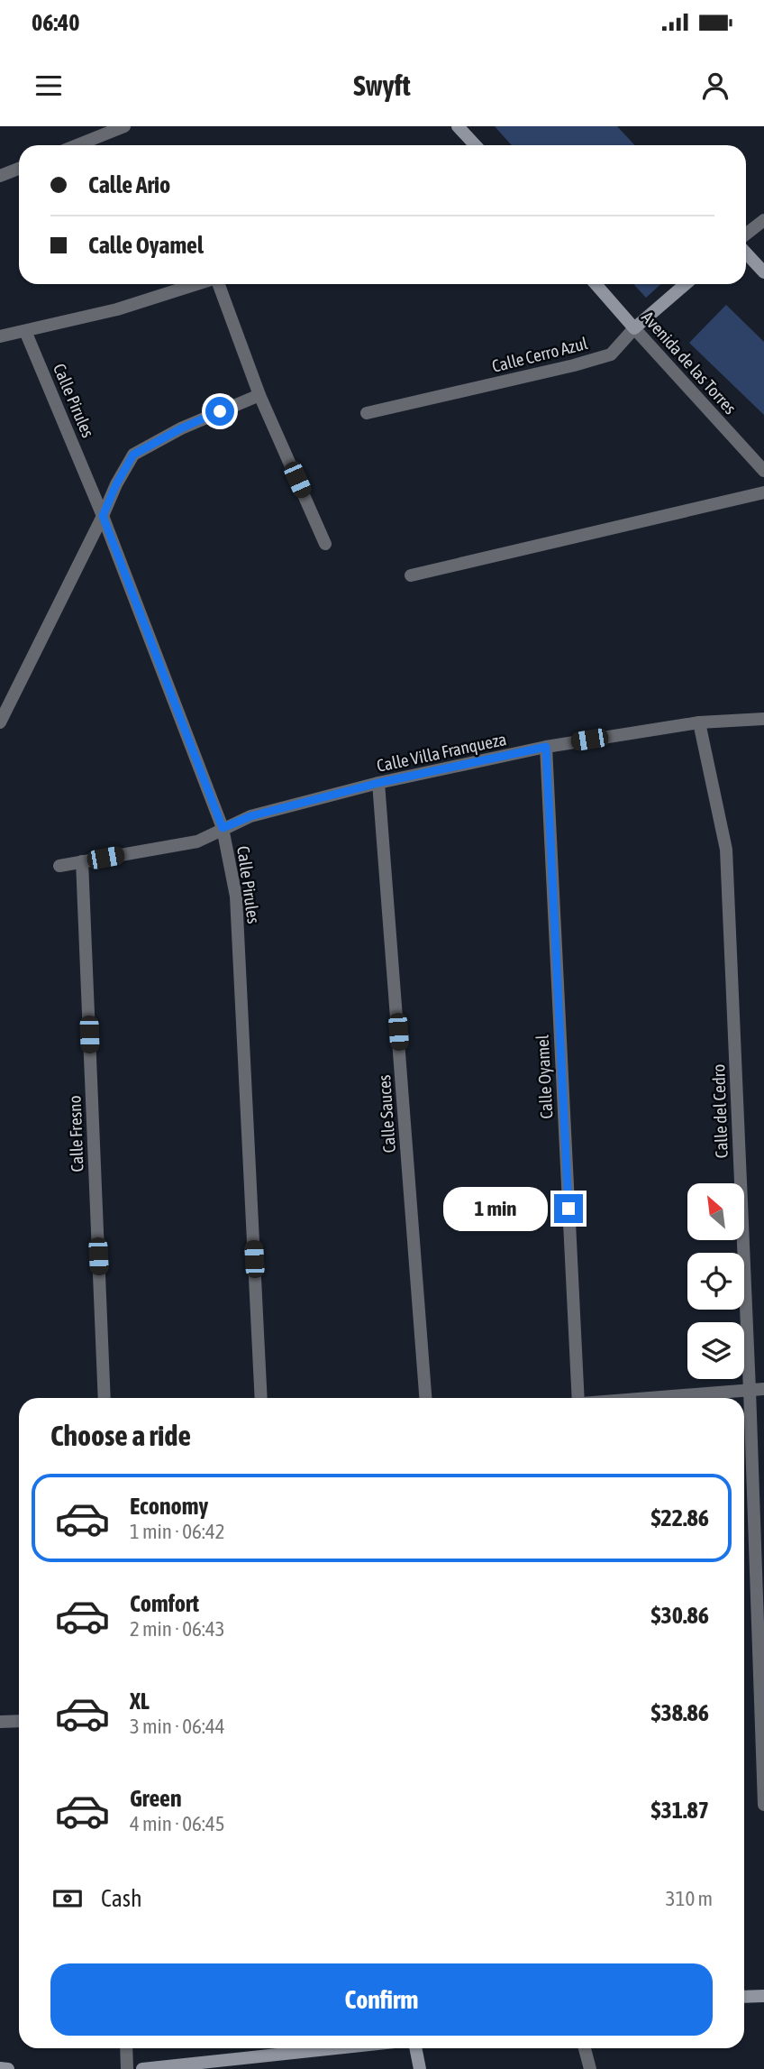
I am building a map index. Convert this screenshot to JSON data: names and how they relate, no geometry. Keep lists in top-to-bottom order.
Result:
{
  "streets": {
    "street": [
      "Calle Cerro Azul",
      "Avenida de las Torres",
      "Calle Pirules",
      "Calle Villa Franqueza",
      "Calle Oyamel",
      "Calle del Cedro",
      "Calle Sauces",
      "Calle Fresno"
    ]
  },
  "crossings": [
    ["Calle Cerro Azul", "Avenida de las Torres"],
    ["Calle Pirules", "Calle Villa Franqueza"],
    ["Calle Villa Franqueza", "Calle Oyamel"],
    ["Calle Villa Franqueza", "Calle del Cedro"],
    ["Calle Villa Franqueza", "Calle Sauces"],
    ["Calle Villa Franqueza", "Calle Fresno"]
  ],
  "north": "top left",
  "page": {
    "status": "06:40",
    "header": "Swyft",
    "banner": ["Calle Ario", "Calle Oyamel"],
    "bubble": "1 min",
    "heading": "Choose a ride",
    "list": [
      {
        "name": "Economy",
        "note": "1 min · 06:42",
        "value": "$22.86"
      },
      {
        "name": "Comfort",
        "note": "2 min · 06:43",
        "value": "$30.86"
      },
      {
        "name": "XL",
        "note": "3 min · 06:44",
        "value": "$38.86"
      },
      {
        "name": "Green",
        "note": "4 min · 06:45",
        "value": "$31.87"
      }
    ],
    "pay": ["Cash", "310 m"],
    "buttons": "Confirm"
  }
}
